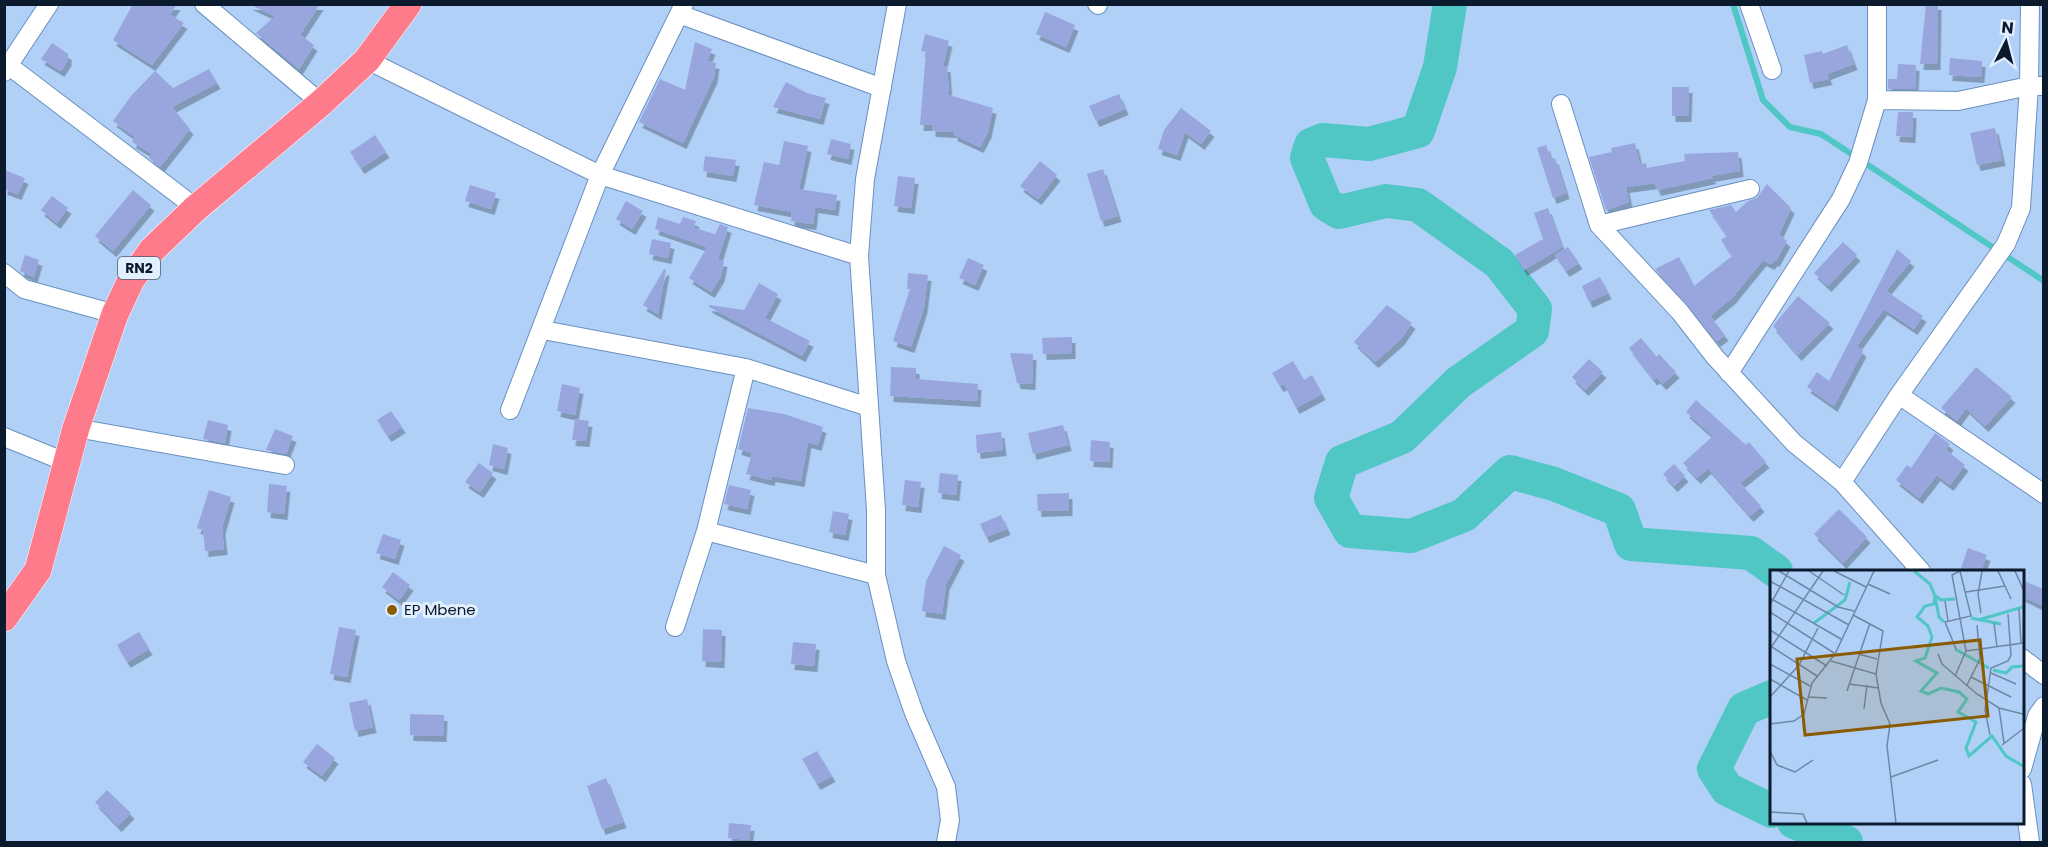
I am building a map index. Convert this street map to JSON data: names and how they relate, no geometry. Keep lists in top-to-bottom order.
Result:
{
  "streets": {
    "highway": ["RN2"]
  },
  "places": ["EP Mbene"],
  "north": "top"
}
